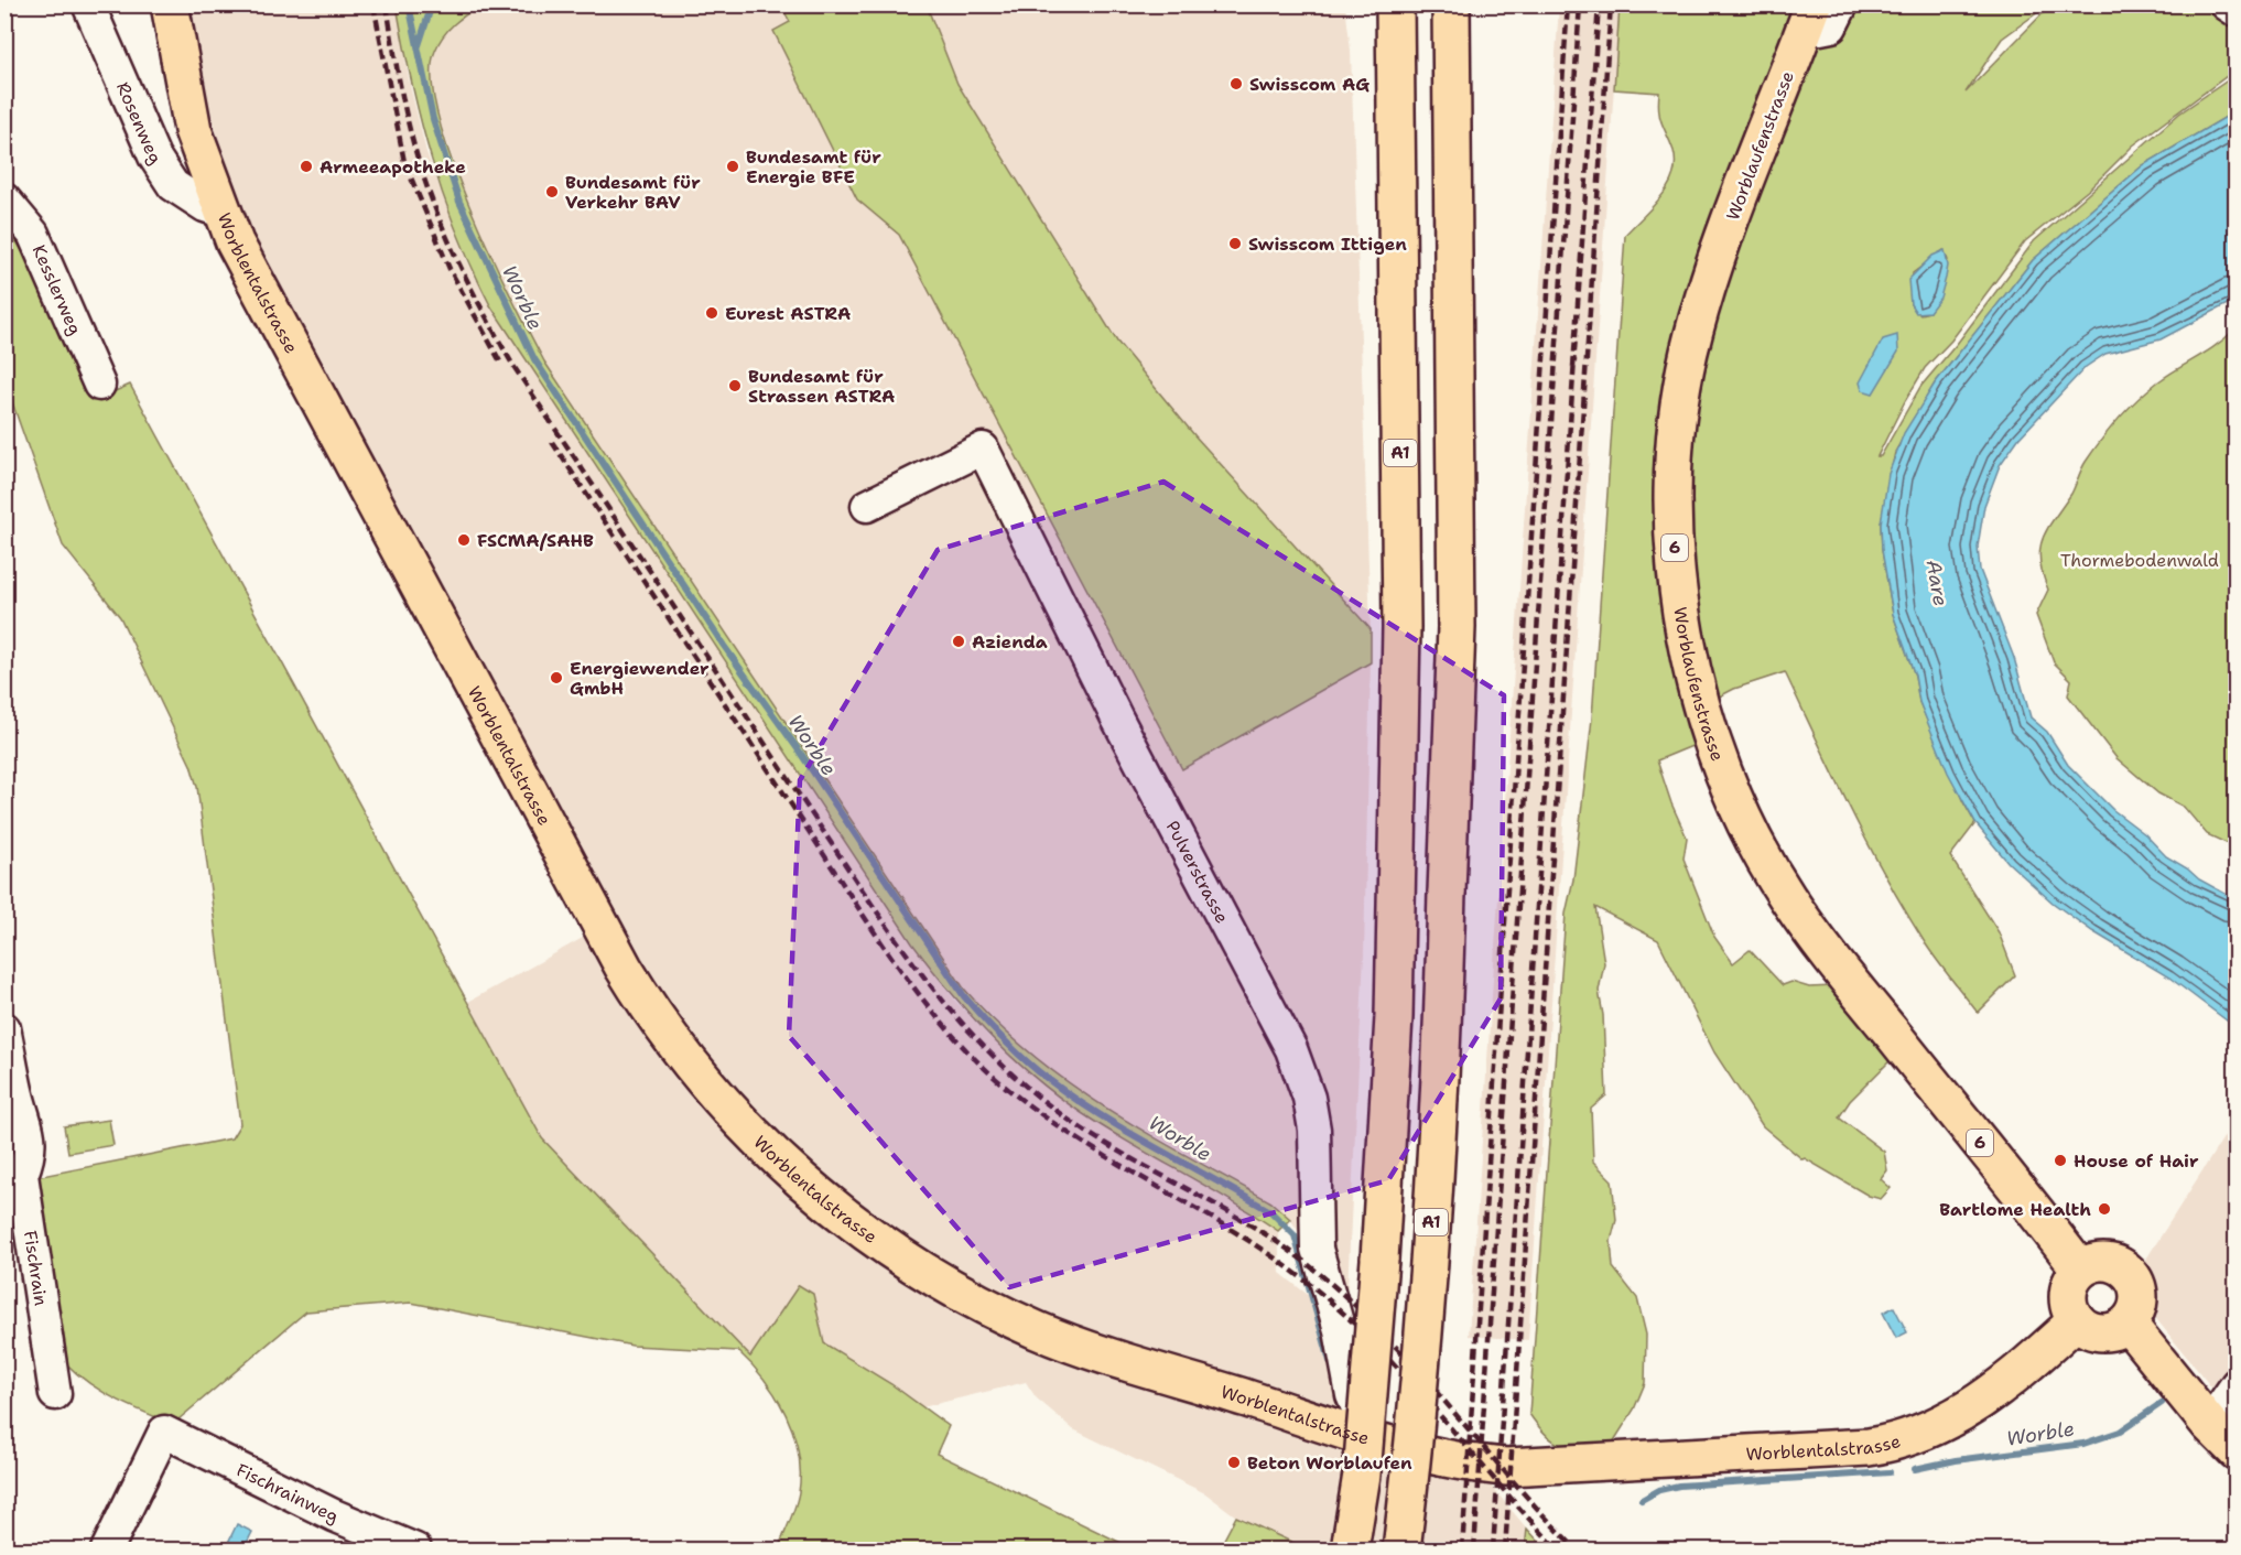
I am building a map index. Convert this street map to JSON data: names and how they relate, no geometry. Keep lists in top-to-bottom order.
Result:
{
  "streets": {
    "main road": [
      "Worblaufenstrasse",
      "Worblentalstrasse",
      "A1",
      "6"
    ],
    "street": [
      "Rosenweg",
      "Kesslerweg",
      "Pulverstrasse",
      "Fischrain",
      "Fischrainweg"
    ]
  },
  "crossings": [
    ["Rosenweg", "Worblentalstrasse"],
    ["Worblaufenstrasse", "Worblentalstrasse"],
    ["Worblentalstrasse", "Pulverstrasse"]
  ],
  "water": ["Worble", "Aare"],
  "parks": ["Thormebodenwald"],
  "places": [
    "Swisscom AG",
    "Armeeapotheke",
    "Bundesamt für Energie BFE",
    "Bundesamt für Verkehr BAV",
    "Swisscom Ittigen",
    "Eurest ASTRA",
    "Bundesamt für Strassen ASTRA",
    "FSCMA/SAHB",
    "Azienda",
    "Energiewender GmbH",
    "House of Hair",
    "Bartlome Health",
    "Beton Worblaufen"
  ]
}
